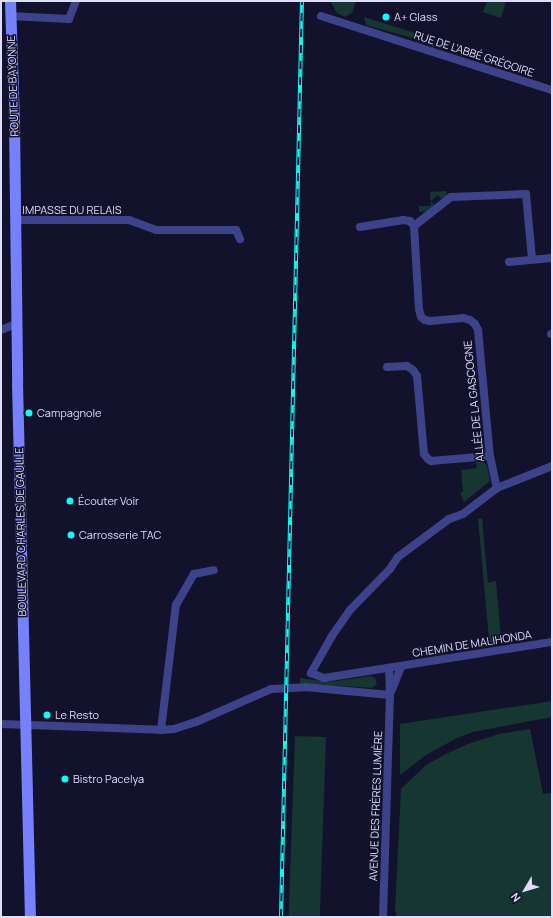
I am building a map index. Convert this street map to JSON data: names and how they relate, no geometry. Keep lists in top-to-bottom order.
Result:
{
  "streets": {
    "main road": ["ROUTE DE BAYONNE", "BOULEVARD CHARLES DE GAULLE"],
    "street": [
      "RUE DE L'ABBÉ GRÉGOIRE",
      "IMPASSE DU RELAIS",
      "ALLÉE DE LA GASCOGNE",
      "CHEMIN DE MALIHONDA",
      "AVENUE DES FRÈRES LUMIÈRE"
    ]
  },
  "crossings": [
    ["ROUTE DE BAYONNE", "BOULEVARD CHARLES DE GAULLE"],
    ["IMPASSE DU RELAIS", "BOULEVARD CHARLES DE GAULLE"],
    ["CHEMIN DE MALIHONDA", "AVENUE DES FRÈRES LUMIÈRE"]
  ],
  "places": [
    "A+ Glass",
    "Campagnole",
    "Écouter Voir",
    "Carrosserie TAC",
    "Le Resto",
    "Bistro Pacelya"
  ],
  "north": "bottom left"
}
